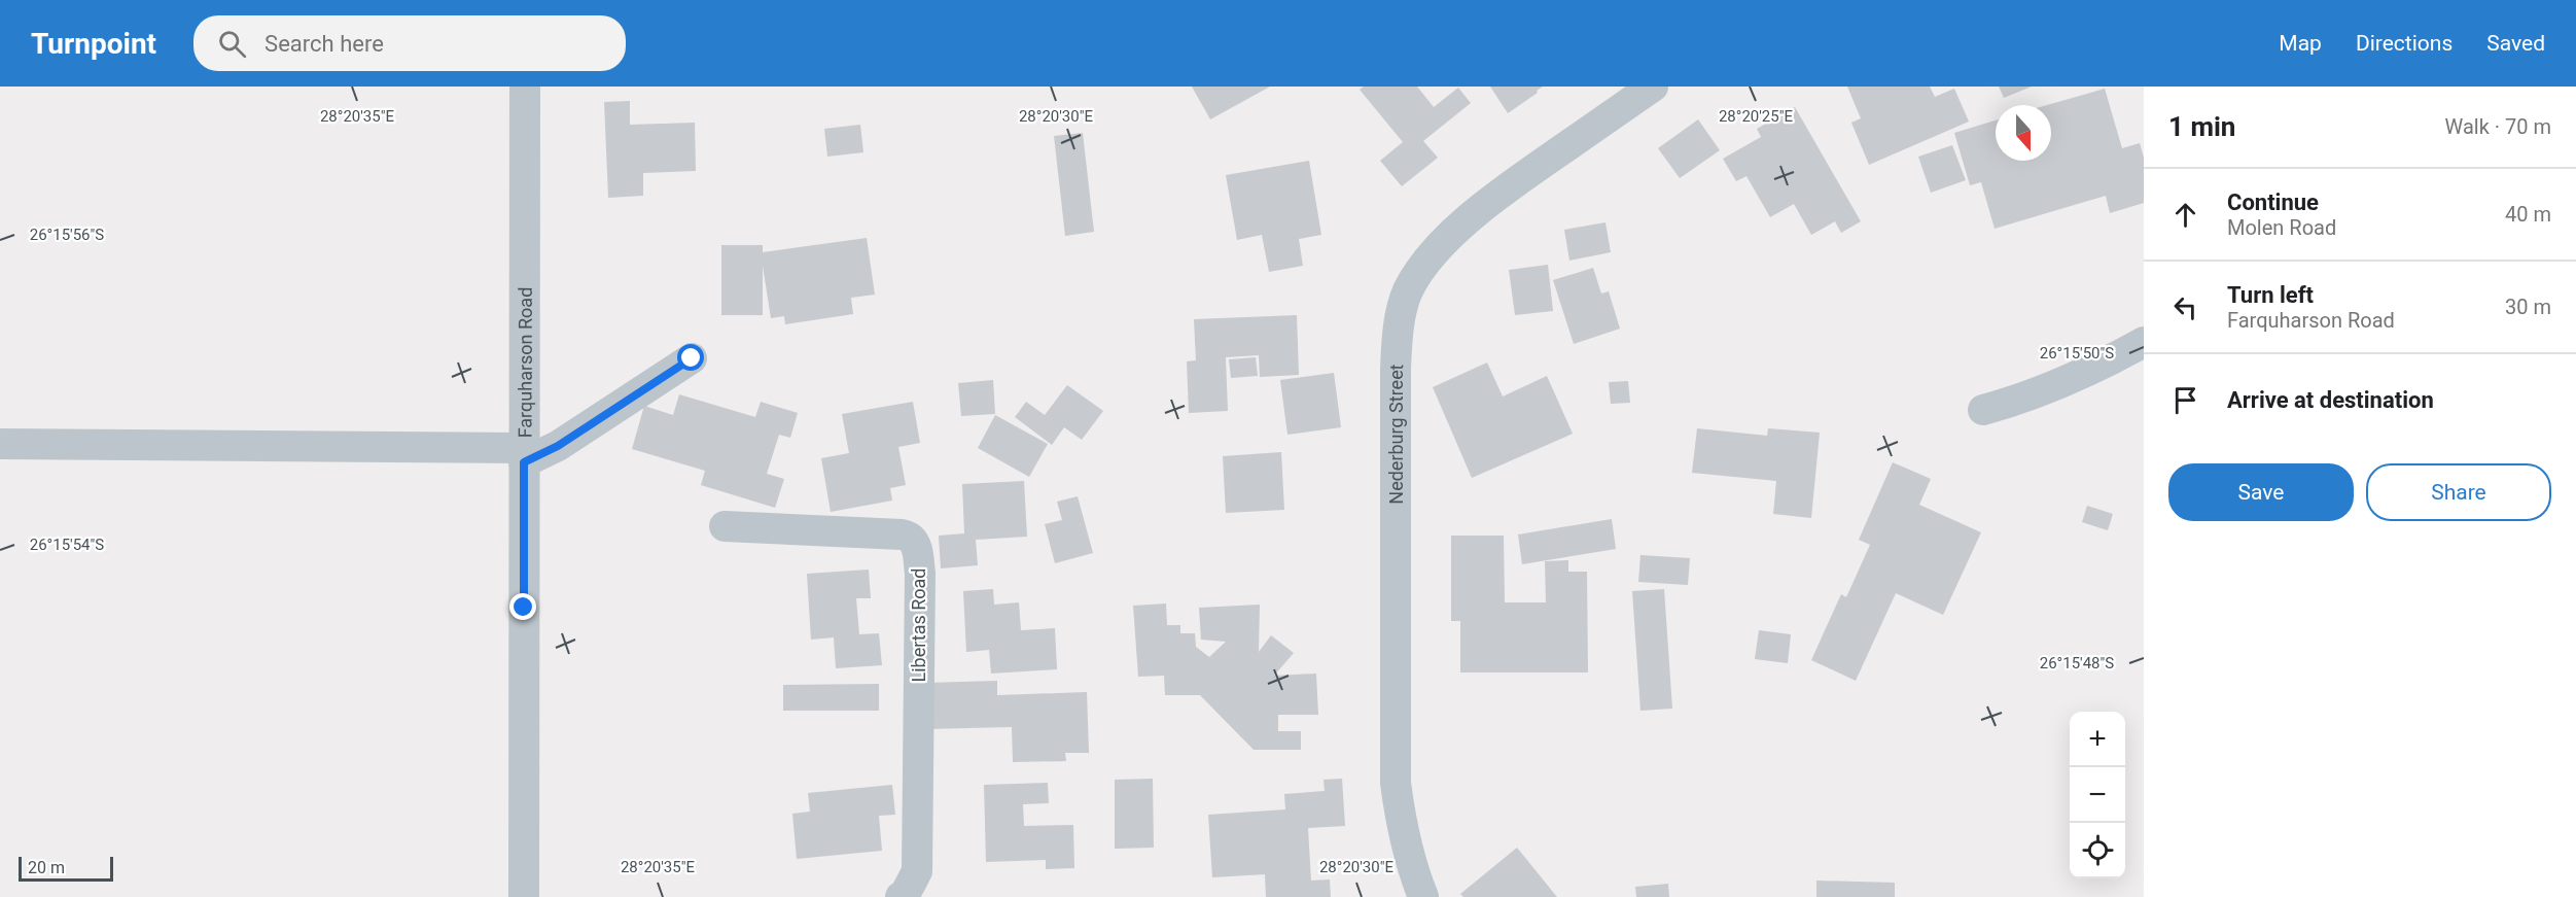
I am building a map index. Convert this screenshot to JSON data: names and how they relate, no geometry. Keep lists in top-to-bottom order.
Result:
{
  "streets": {
    "street": ["Farquharson Road", "Nederburg Street", "Libertas Road"]
  },
  "scale_bar": "20 m",
  "north": "bottom",
  "page": {
    "header": "Turnpoint",
    "search": "Search here",
    "nav": ["Map", "Directions", "Saved"],
    "heading": ["1 min", "Walk · 70 m"],
    "list": [
      ["Continue", "Molen Road", "40 m"],
      ["Turn left", "Farquharson Road", "30 m"],
      "Arrive at destination"
    ],
    "buttons": ["Save", "Share"],
    "map_buttons": ["+", "−"],
    "scale": "20 m"
  },
  "coordinates": [
    "28°20'25\"E",
    "28°20'35\"E",
    "28°20'30\"E",
    "26°15'56\"S",
    "26°15'50\"S",
    "26°15'54\"S",
    "26°15'48\"S"
  ]
}
